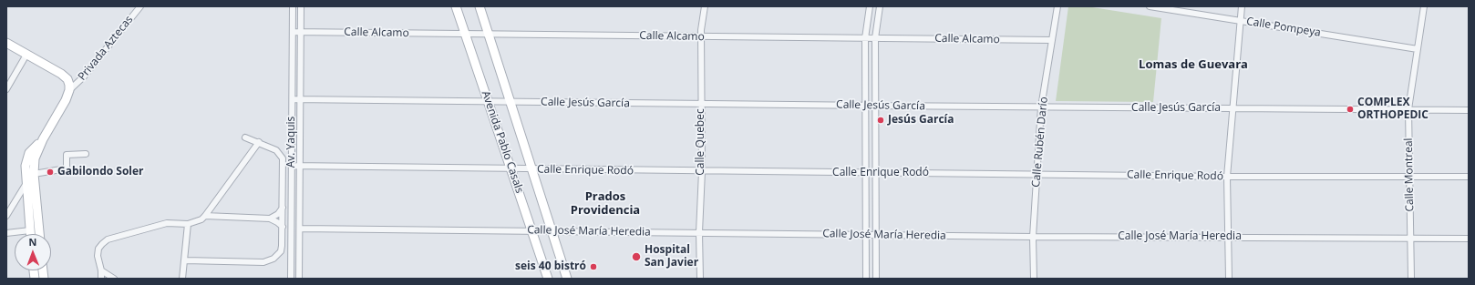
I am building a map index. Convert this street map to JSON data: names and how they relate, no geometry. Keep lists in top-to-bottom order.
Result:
{
  "streets": {
    "street": [
      "Calle Pompeya",
      "Calle Alcamo",
      "Privada Aztecas",
      "Calle Jesús García",
      "Av. Yaquis",
      "Avenida Pablo Casals",
      "Calle Quebec",
      "Calle Rubén Darío",
      "Calle Enrique Rodó",
      "Calle Montreal",
      "Calle José María Heredia"
    ]
  },
  "crossings": [
    ["Calle Pompeya", "Calle Montreal"],
    ["Calle Alcamo", "Av. Yaquis"],
    ["Calle Alcamo", "Avenida Pablo Casals"],
    ["Calle Alcamo", "Calle Quebec"],
    ["Calle Alcamo", "Calle Rubén Darío"],
    ["Calle Jesús García", "Av. Yaquis"],
    ["Calle Jesús García", "Avenida Pablo Casals"],
    ["Calle Jesús García", "Calle Quebec"],
    ["Calle Jesús García", "Calle Rubén Darío"],
    ["Calle Jesús García", "Calle Montreal"],
    ["Av. Yaquis", "Calle Enrique Rodó"],
    ["Av. Yaquis", "Calle José María Heredia"],
    ["Avenida Pablo Casals", "Calle Enrique Rodó"],
    ["Avenida Pablo Casals", "Calle José María Heredia"],
    ["Calle Quebec", "Calle Enrique Rodó"],
    ["Calle Quebec", "Calle José María Heredia"],
    ["Calle Rubén Darío", "Calle Enrique Rodó"],
    ["Calle Rubén Darío", "Calle José María Heredia"],
    ["Calle Enrique Rodó", "Calle Montreal"],
    ["Calle Montreal", "Calle José María Heredia"]
  ],
  "districts": ["Lomas de Guevara", "Prados Providencia"],
  "places": [
    "COMPLEX ORTHOPEDIC",
    "Jesús García",
    "Gabilondo Soler",
    "Hospital San Javier",
    "seis 40 bistró"
  ],
  "north": "top"
}
